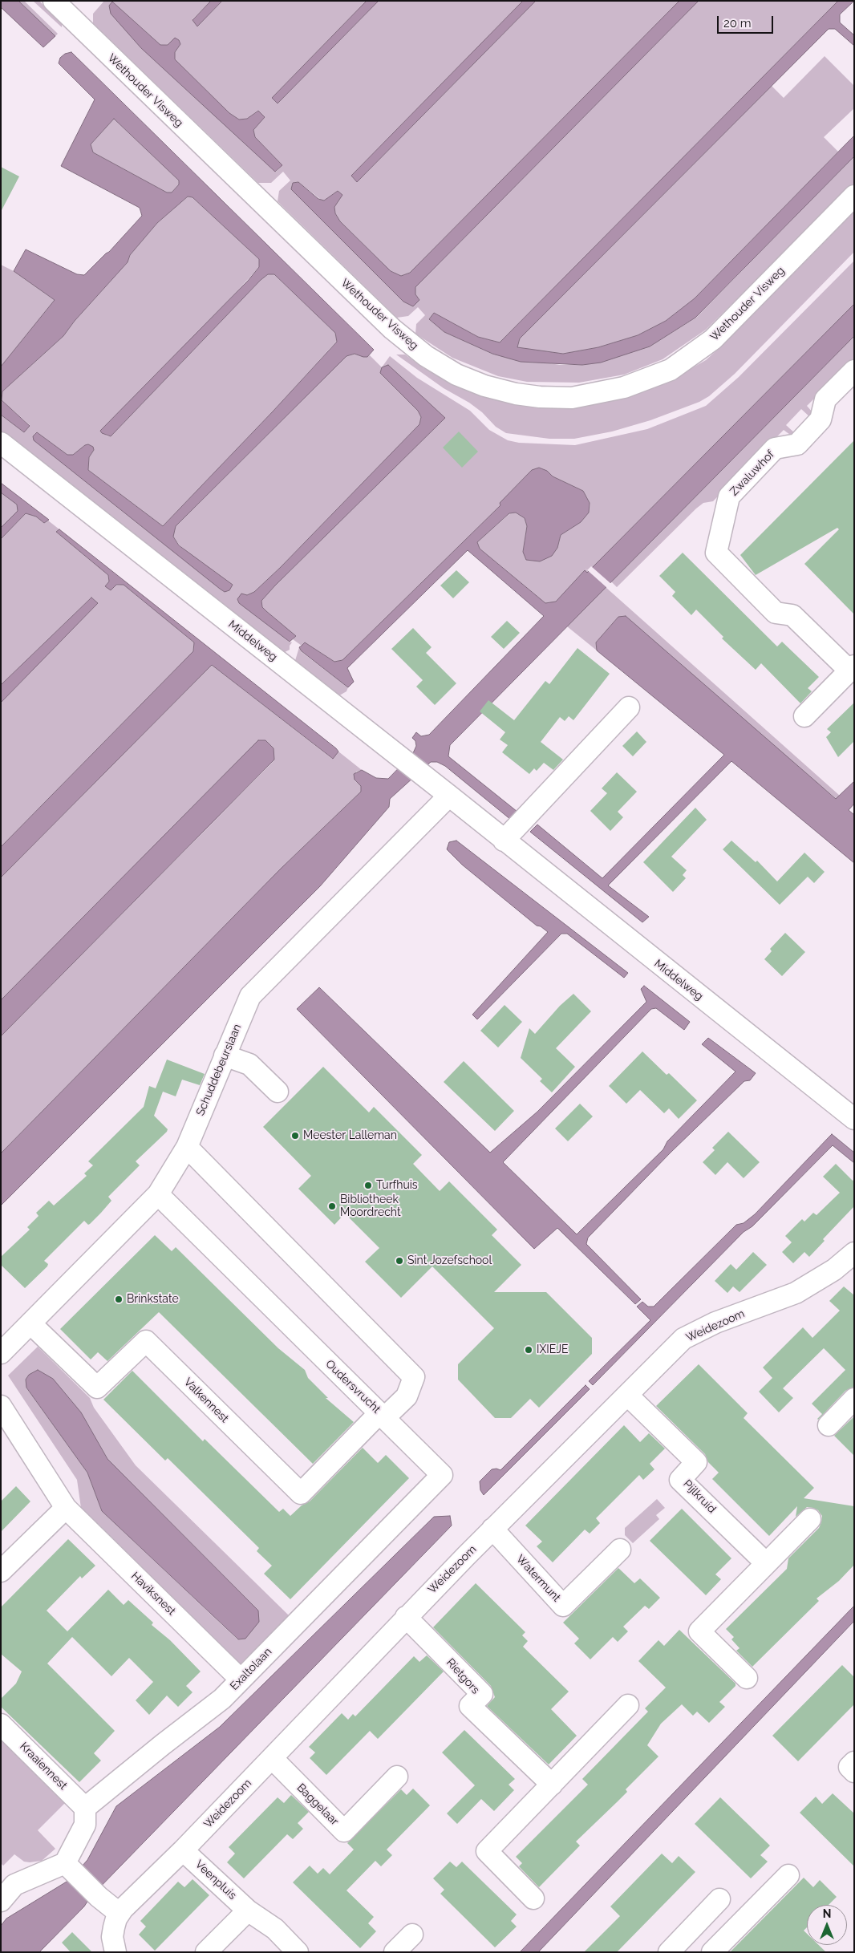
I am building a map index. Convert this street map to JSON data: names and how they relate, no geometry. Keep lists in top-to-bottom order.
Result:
{
  "streets": {
    "street": [
      "Wethouder Visweg",
      "Zwaluwhof",
      "Middelweg",
      "Schuddebeurslaan",
      "Weidezoom",
      "Oudersvrucht",
      "Valkennest",
      "Pijlkruid",
      "Watermunt",
      "Haviksnest",
      "Exaltolaan",
      "Rietgors",
      "Kraaiennest",
      "Baggelaar",
      "Veenpluis"
    ]
  },
  "crossings": [
    ["Middelweg", "Schuddebeurslaan"],
    ["Schuddebeurslaan", "Oudersvrucht"],
    ["Schuddebeurslaan", "Valkennest"],
    ["Weidezoom", "Pijlkruid"],
    ["Weidezoom", "Watermunt"],
    ["Weidezoom", "Rietgors"],
    ["Weidezoom", "Baggelaar"],
    ["Weidezoom", "Veenpluis"],
    ["Oudersvrucht", "Valkennest"],
    ["Oudersvrucht", "Exaltolaan"],
    ["Valkennest", "Exaltolaan"],
    ["Haviksnest", "Exaltolaan"],
    ["Exaltolaan", "Kraaiennest"]
  ],
  "places": [
    "Meester Lalleman",
    "Turfhuis",
    "Bibliotheek Moordrecht",
    "Sint Jozefschool",
    "Brinkstate",
    "IXIEJE"
  ],
  "scale_bar": "20 m",
  "north": "top"
}
